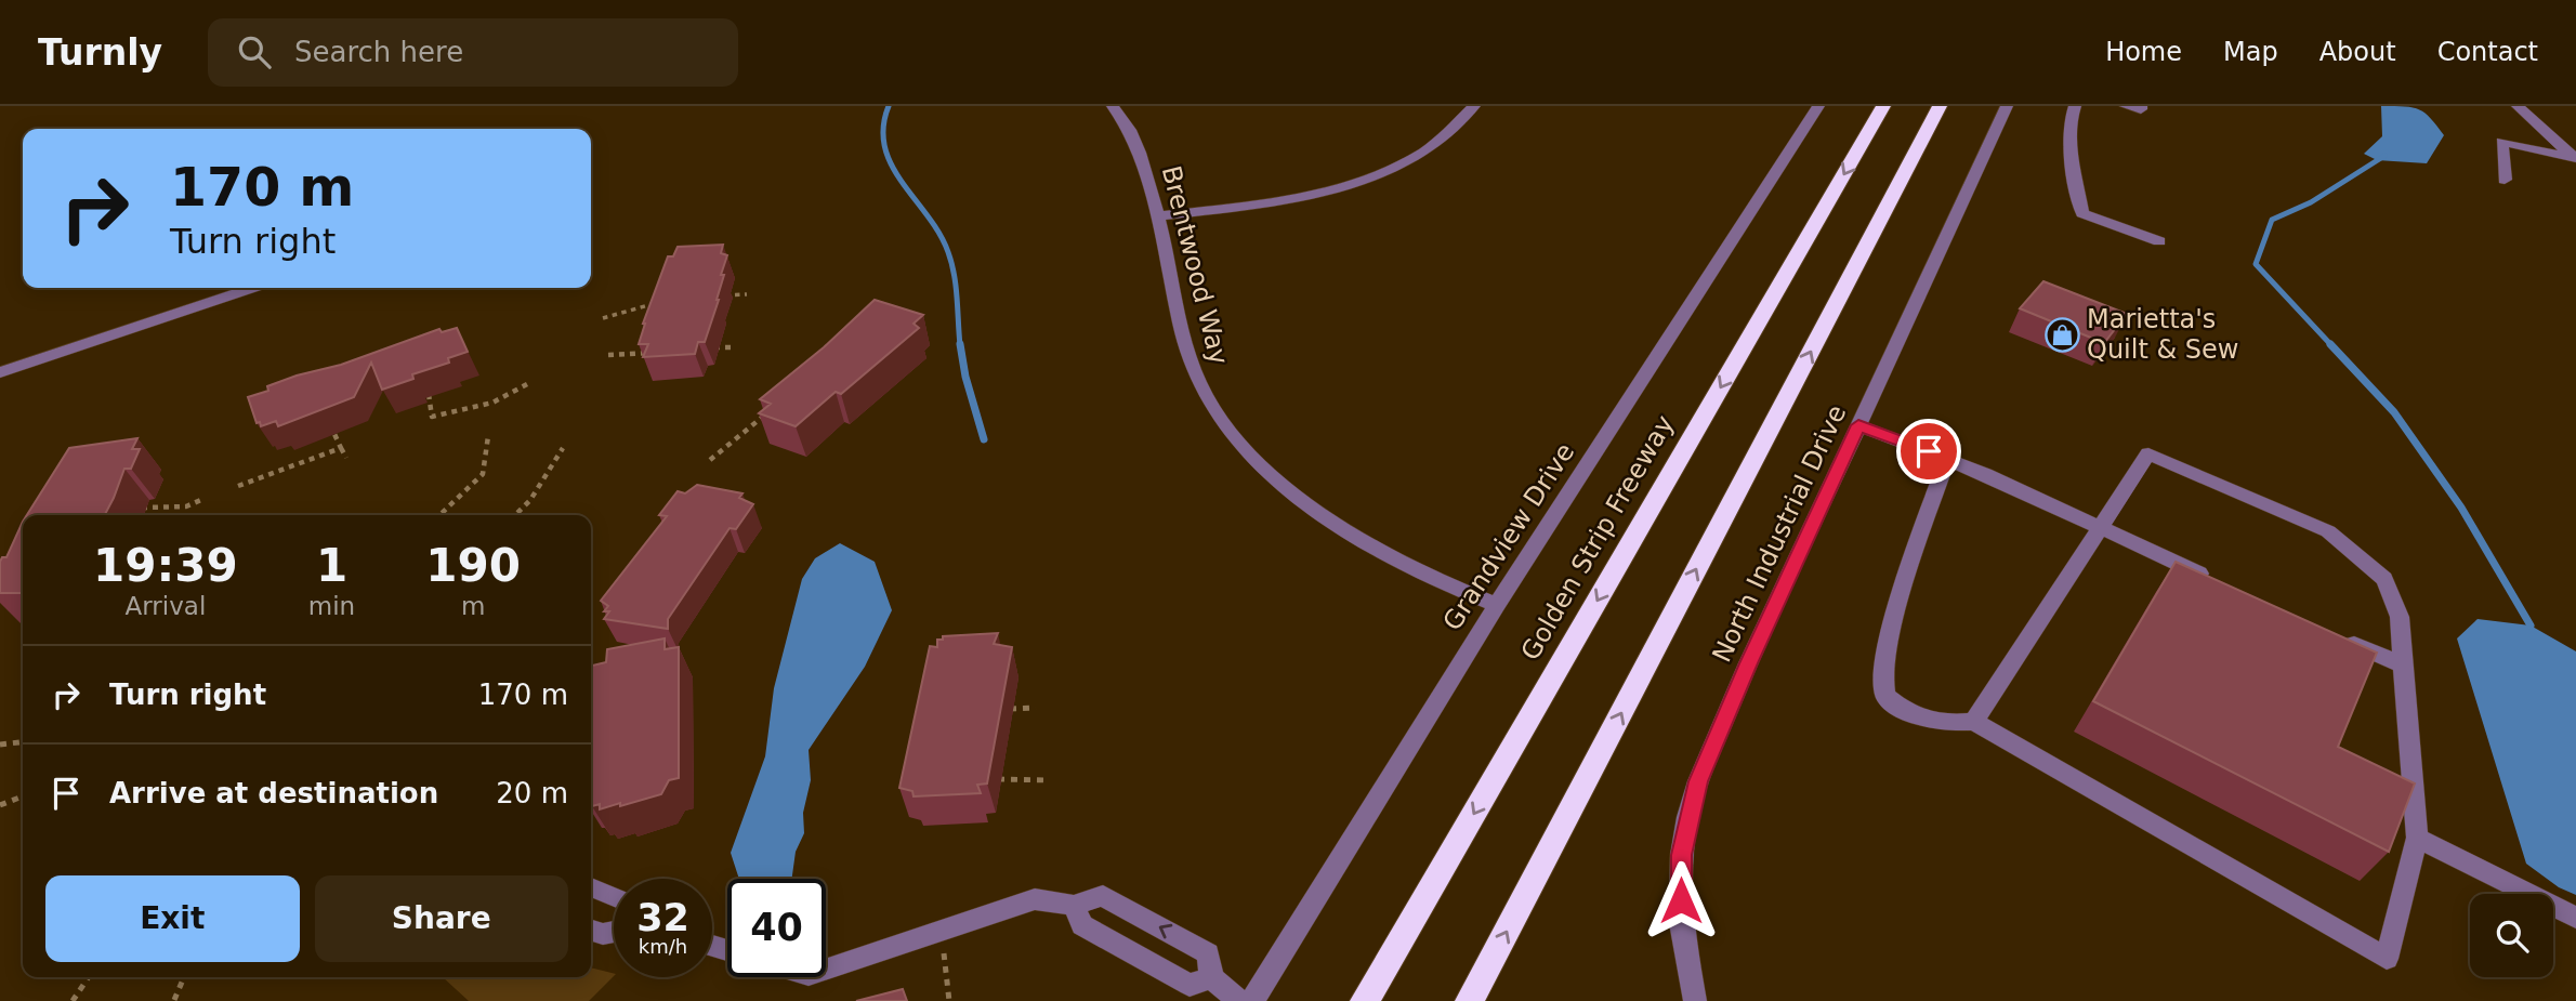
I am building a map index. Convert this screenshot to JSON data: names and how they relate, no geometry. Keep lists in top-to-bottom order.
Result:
{
  "streets": {
    "highway": ["Golden Strip Freeway"],
    "street": ["Brentwood Way", "North Industrial Drive", "Grandview Drive"]
  },
  "crossings": [
    ["Brentwood Way", "Grandview Drive"]
  ],
  "places": {
    "shop": ["Marietta's Quilt & Sew"]
  },
  "page": {
    "header": "Turnly",
    "search": "Search here",
    "nav": [
      "Home",
      "Map",
      "About",
      "Contact"
    ],
    "turn": ["170 m", "Turn right"],
    "eta": [
      "19:39",
      "Arrival",
      "1",
      "min",
      "190",
      "m"
    ],
    "list": [
      {
        "name": "Turn right",
        "value": "170 m"
      },
      {
        "name": "Arrive at destination",
        "value": "20 m"
      }
    ],
    "buttons": ["Exit", "Share"],
    "speed": "32 km/h",
    "limit": "40"
  }
}
